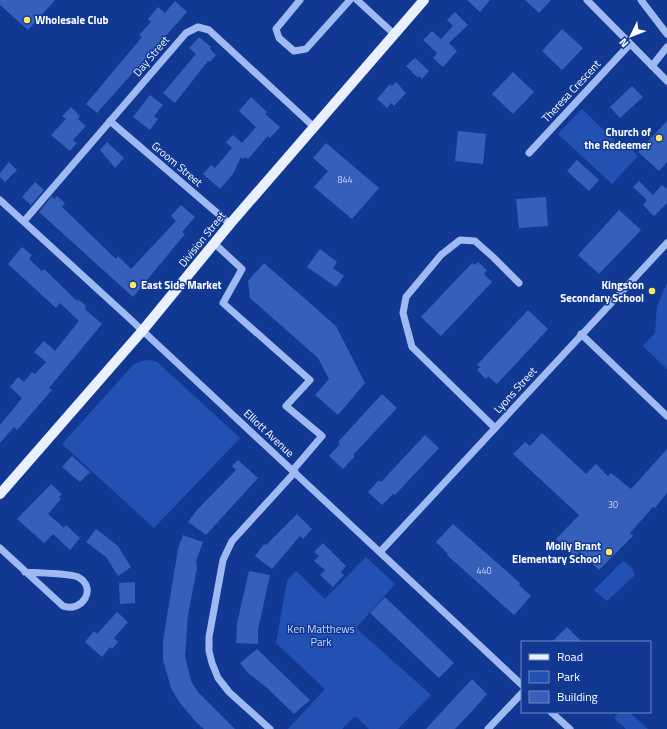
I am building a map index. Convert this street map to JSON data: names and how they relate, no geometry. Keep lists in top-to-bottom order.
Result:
{
  "streets": {
    "main road": ["Division Street"],
    "street": [
      "Day Street",
      "Theresa Crescent",
      "Groom Street",
      "Lyons Street",
      "Elliott Avenue"
    ]
  },
  "crossings": [
    ["Day Street", "Groom Street"],
    ["Day Street", "Division Street"],
    ["Day Street", "Elliott Avenue"],
    ["Groom Street", "Division Street"],
    ["Division Street", "Elliott Avenue"],
    ["Lyons Street", "Elliott Avenue"]
  ],
  "parks": ["Ken Matthews Park"],
  "places": [
    "Wholesale Club",
    "Church of the Redeemer",
    "East Side Market",
    "Kingston Secondary School",
    "Molly Brant Elementary School"
  ],
  "house_numbers": ["844", "30", "440"],
  "legend": ["Road", "Park", "Building"],
  "north": "bottom left"
}
